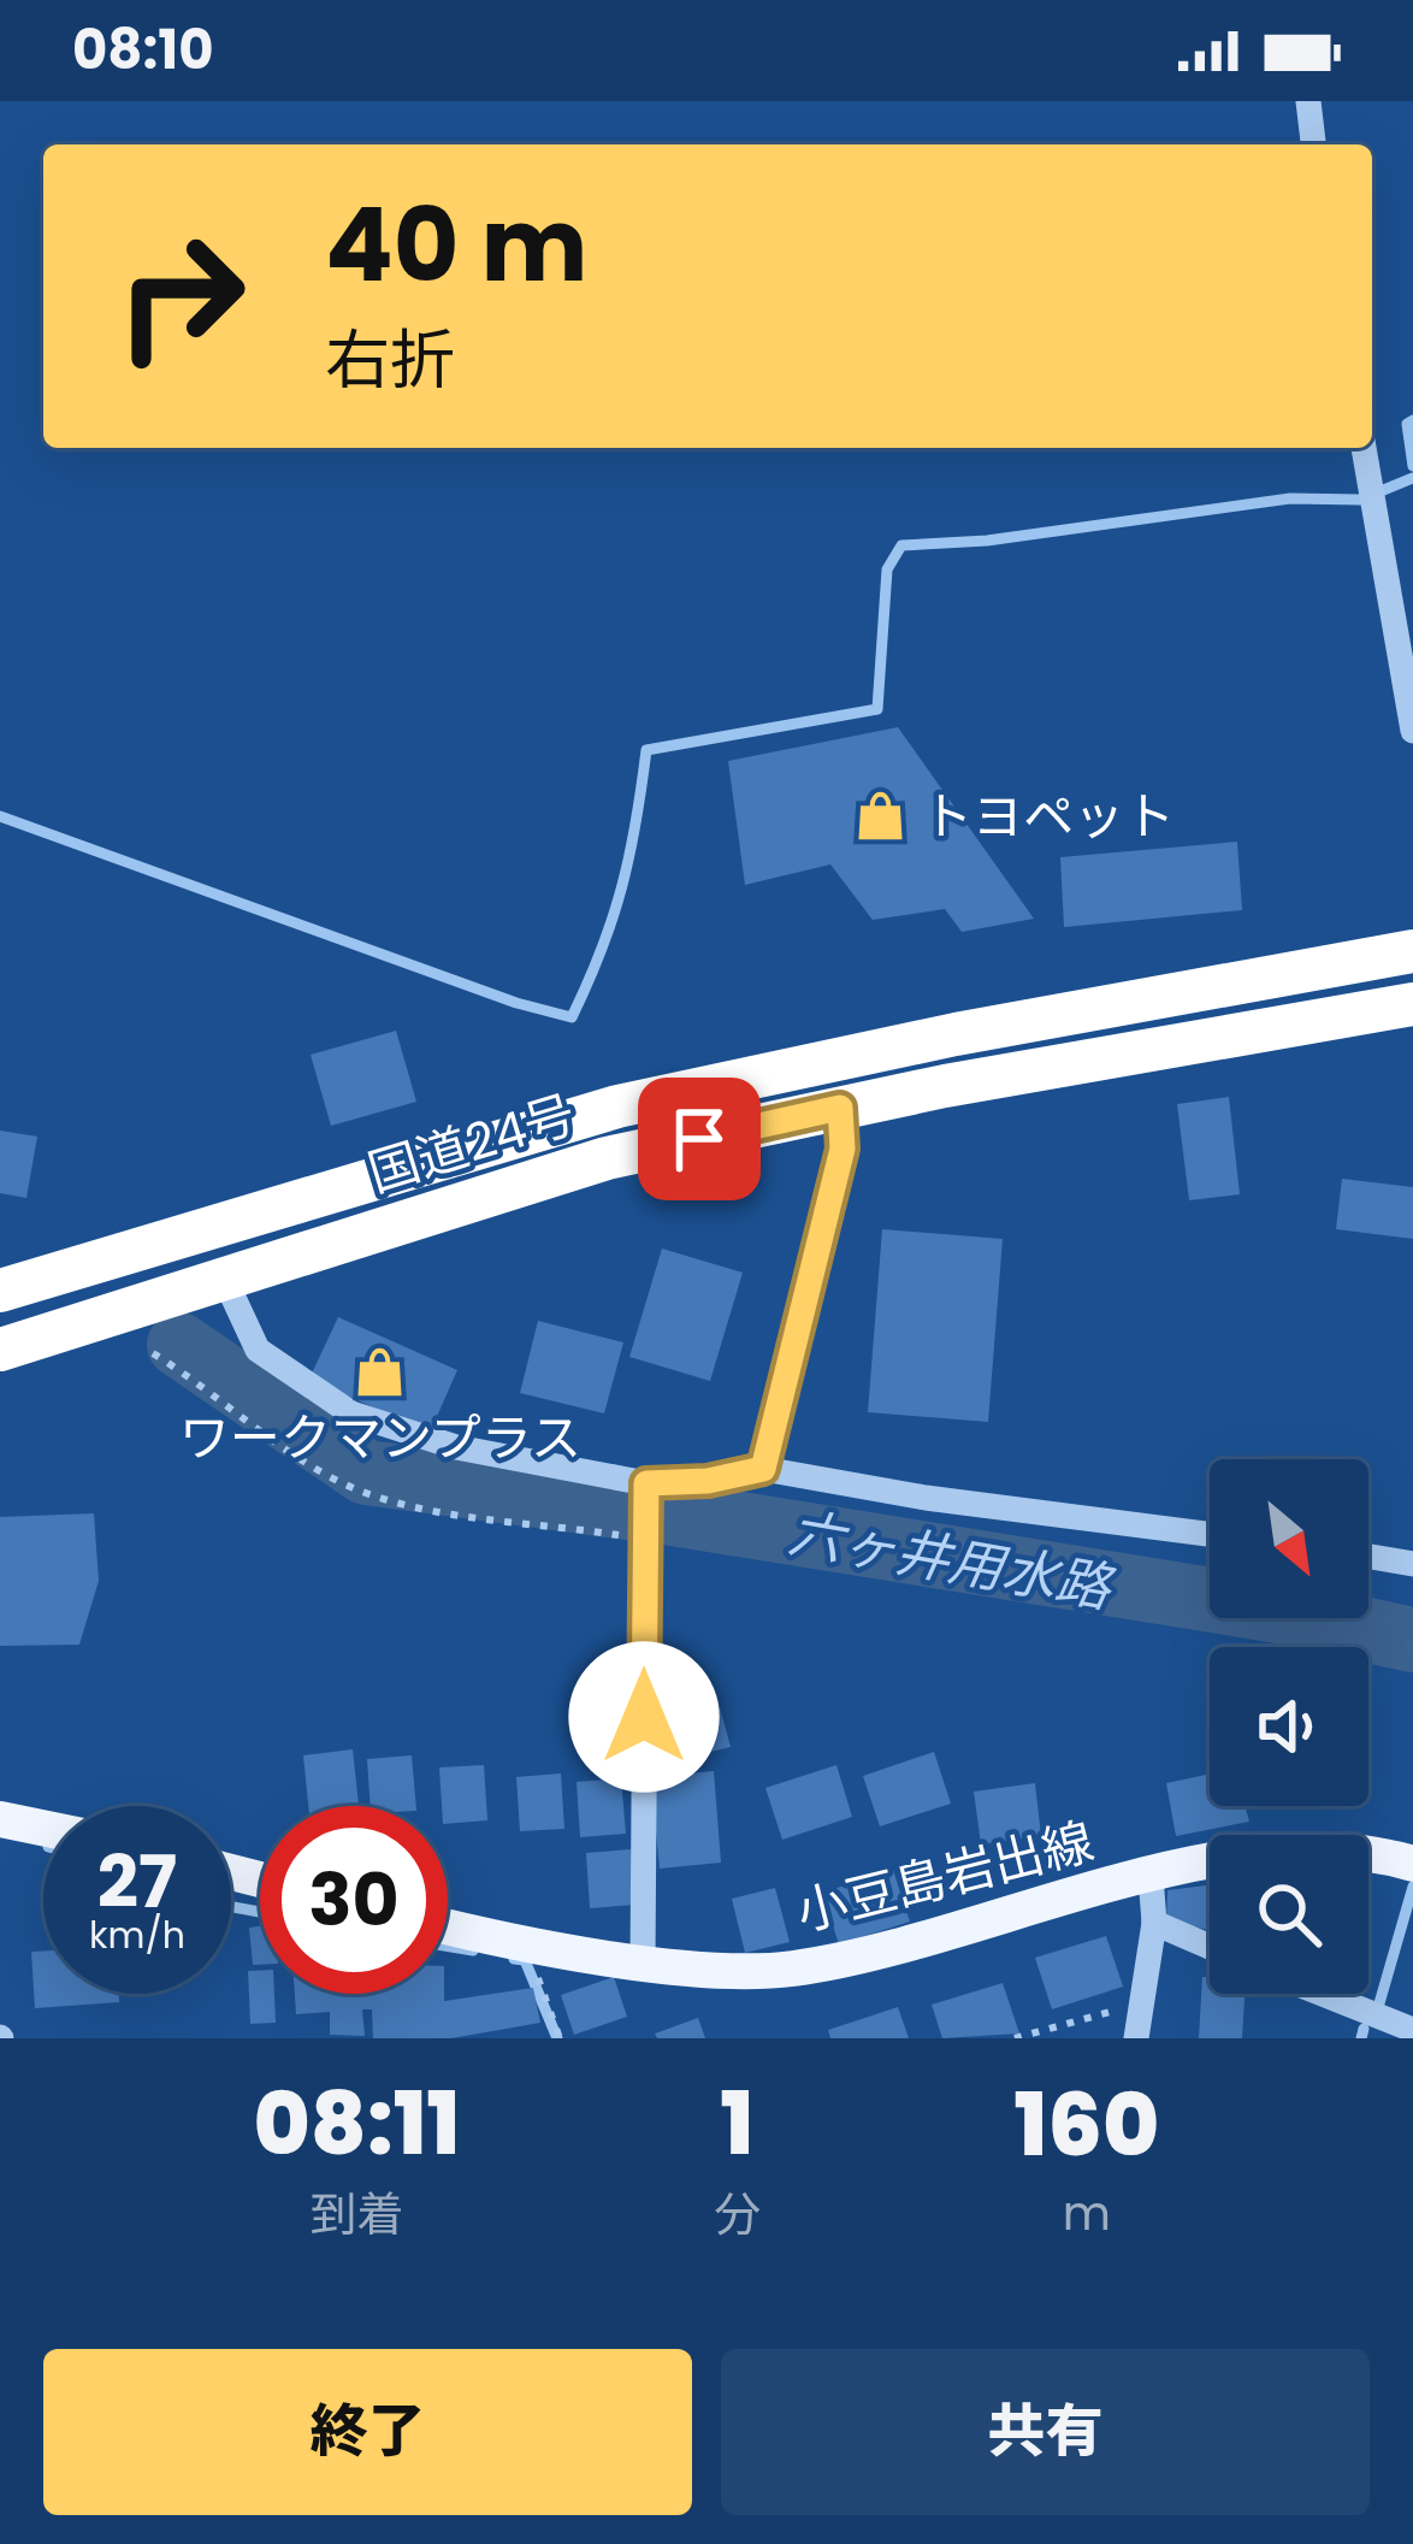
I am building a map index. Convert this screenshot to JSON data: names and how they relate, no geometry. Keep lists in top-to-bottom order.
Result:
{
  "streets": {
    "highway": ["国道24号"],
    "main road": ["小豆島岩出線"]
  },
  "water": ["六ヶ井用水路"],
  "places": {
    "shop": ["トヨペット", "ワークマンプラス"]
  },
  "north": "bottom right",
  "page": {
    "status": "08:10",
    "turn": ["40 m", "右折"],
    "speed": "27 km/h",
    "limit": "30",
    "eta": [
      "08:11",
      "到着",
      "1",
      "分",
      "160",
      "m"
    ],
    "buttons": ["終了", "共有"]
  }
}
